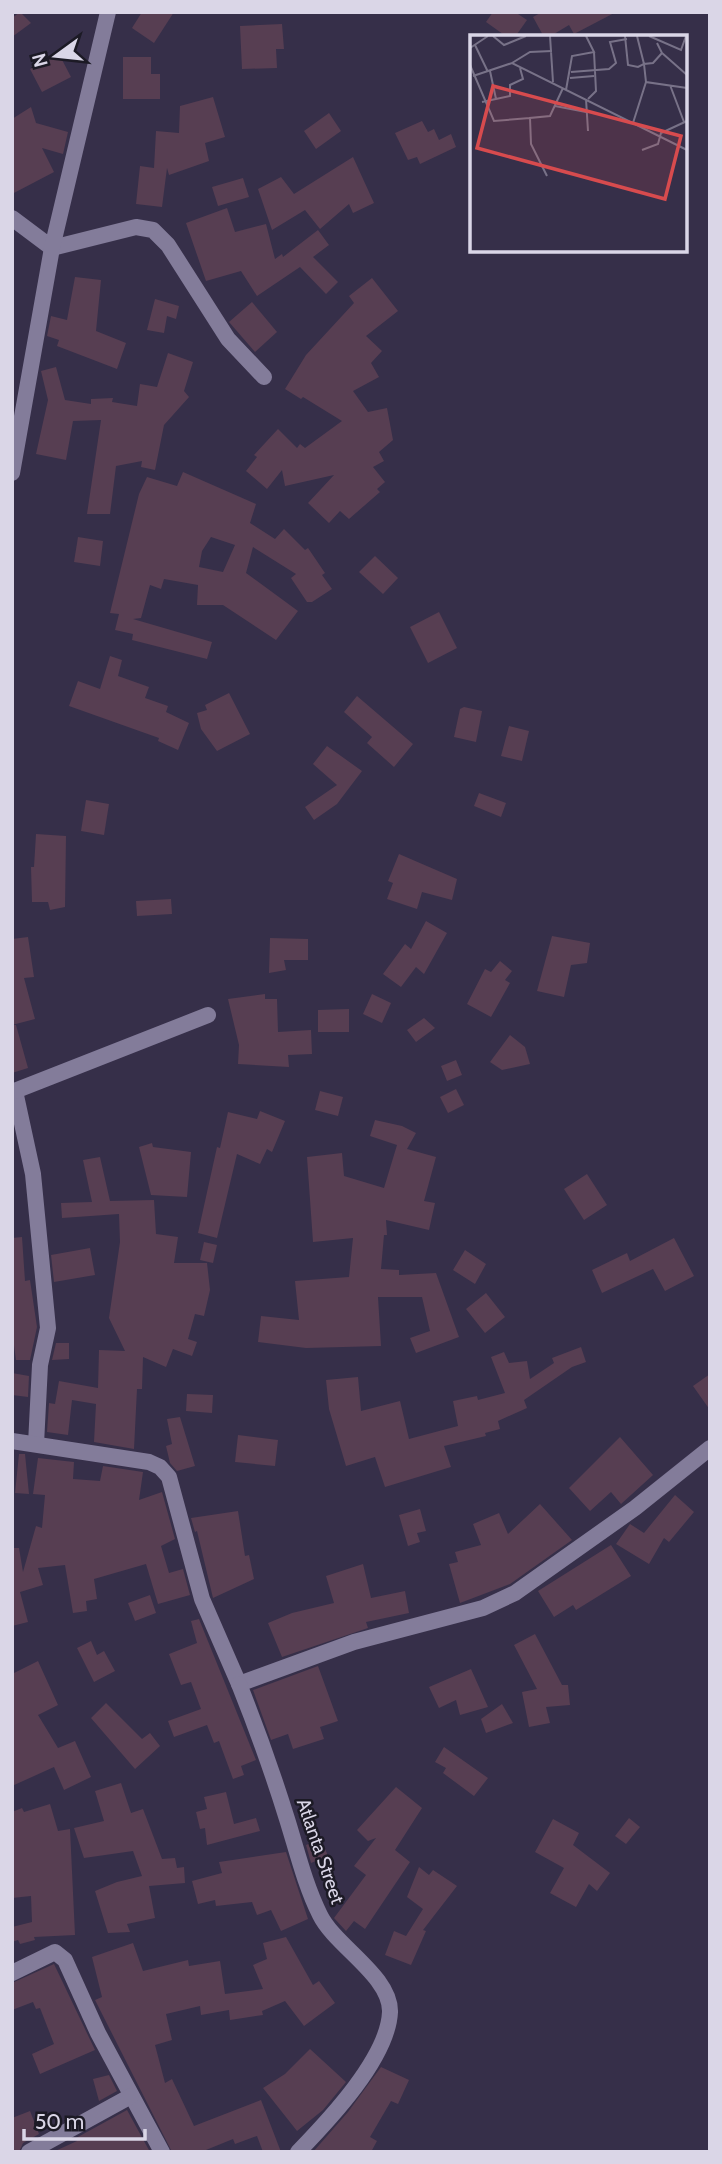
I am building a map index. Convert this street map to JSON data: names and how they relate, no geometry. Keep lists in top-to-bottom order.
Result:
{
  "streets": {
    "street": ["Atlanta Street"]
  },
  "scale_bar": "50 m",
  "north": "left"
}
